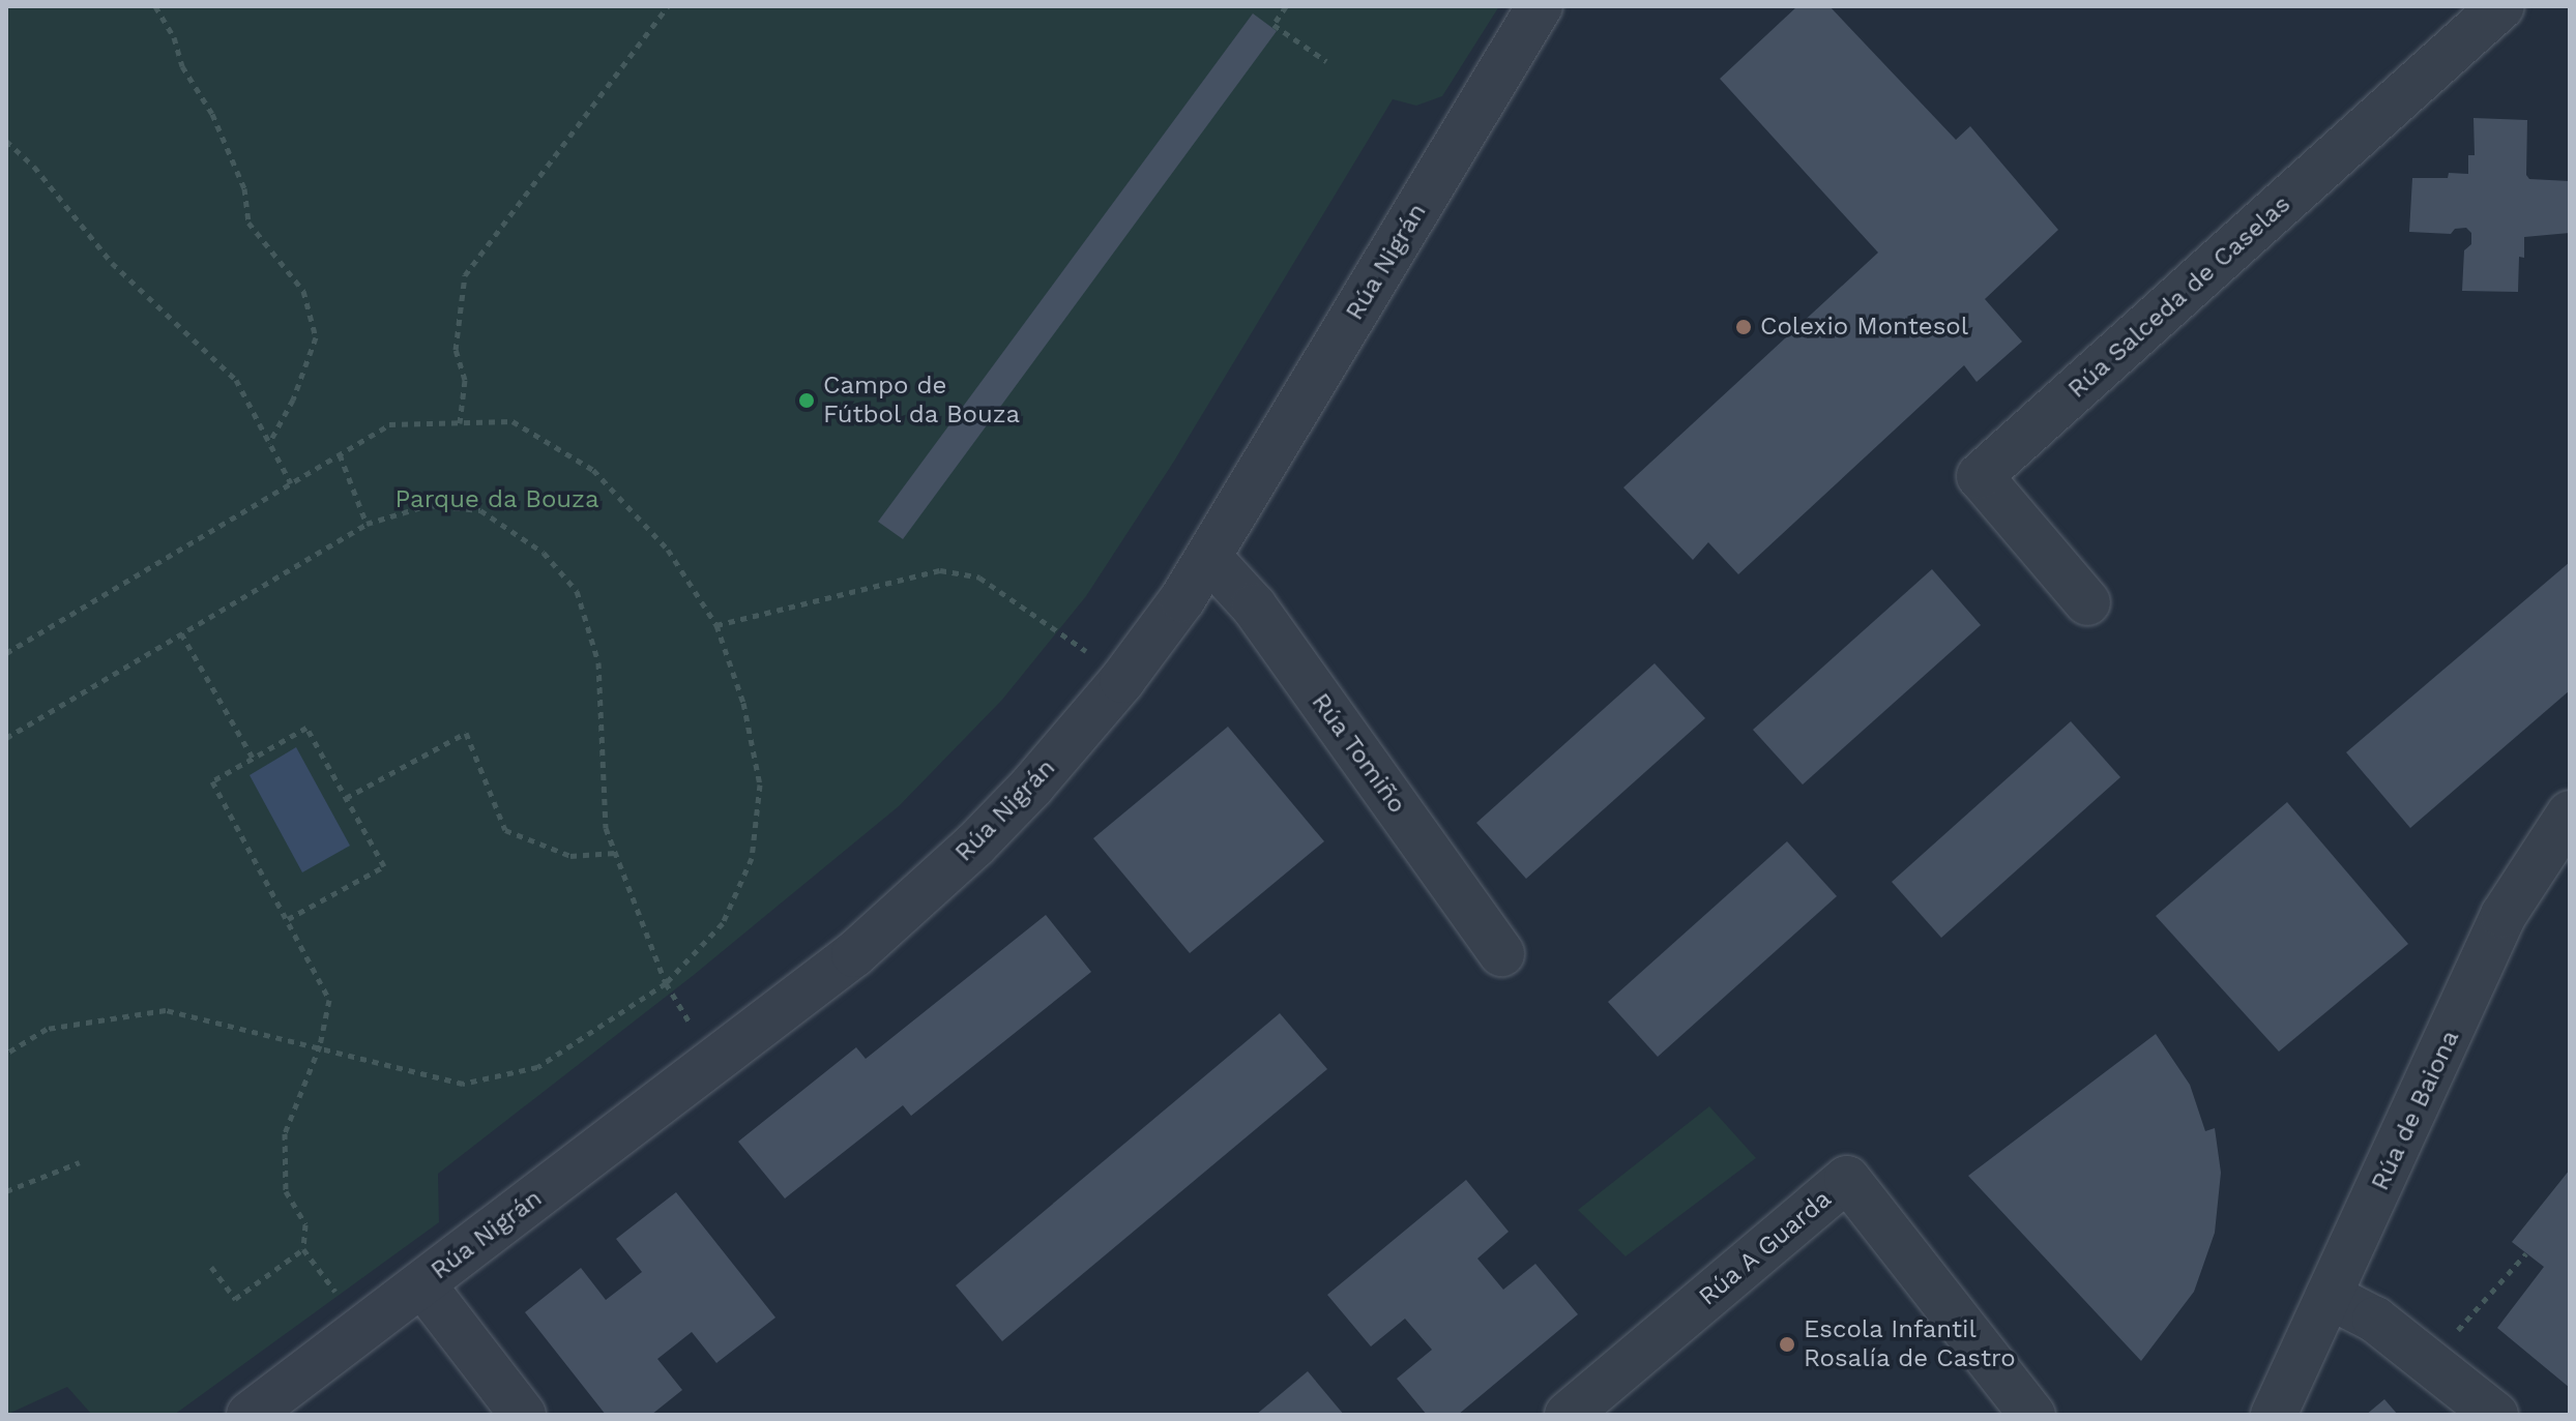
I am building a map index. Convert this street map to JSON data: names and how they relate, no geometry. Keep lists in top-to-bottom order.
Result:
{
  "streets": {
    "street": [
      "Rúa Nigrán",
      "Rúa Salceda de Caselas",
      "Rúa Tomiño",
      "Rúa de Baiona",
      "Rúa A Guarda"
    ]
  },
  "crossings": [
    ["Rúa Nigrán", "Rúa Tomiño"]
  ],
  "parks": ["Parque da Bouza"],
  "places": ["Colexio Montesol", "Campo de Fútbol da Bouza", "Escola Infantil Rosalía de Castro"]
}
